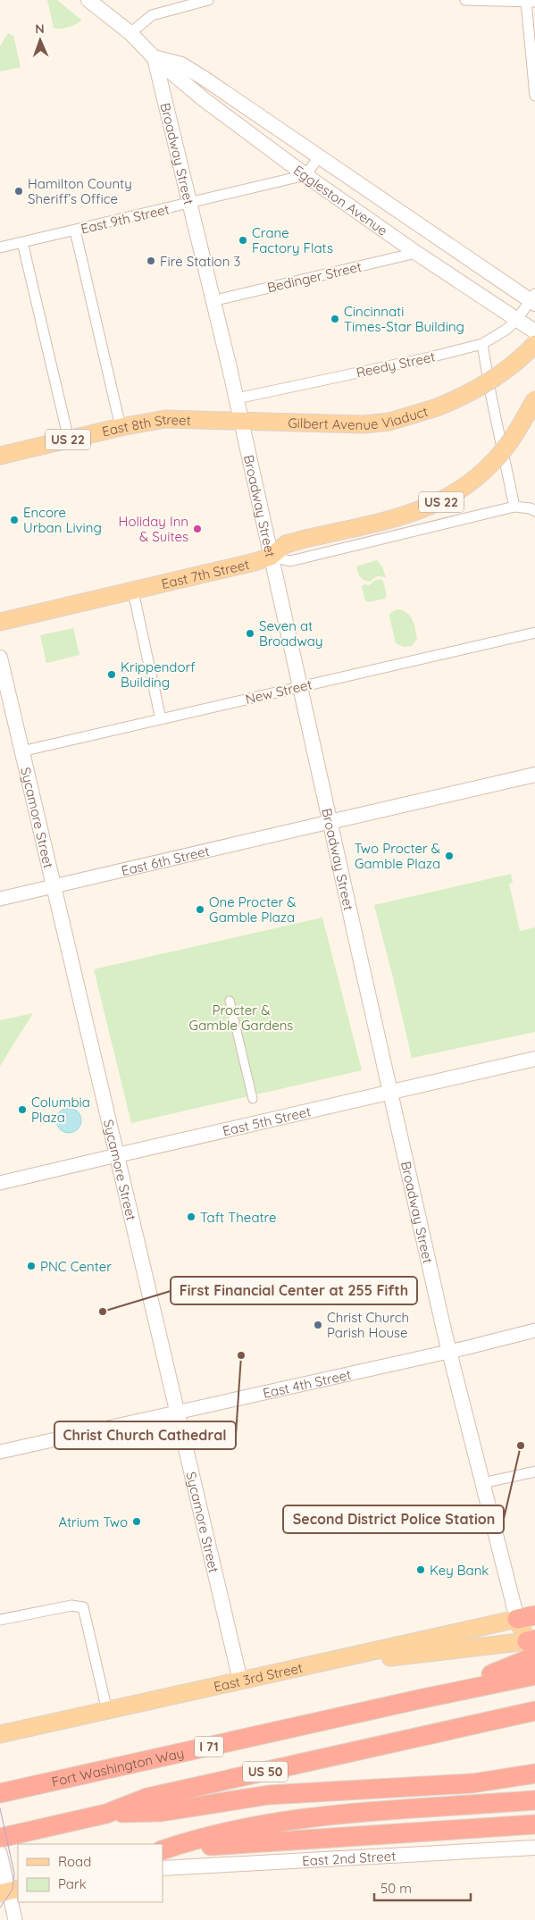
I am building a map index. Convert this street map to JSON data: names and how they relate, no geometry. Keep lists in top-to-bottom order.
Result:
{
  "streets": {
    "highway": ["I 71", "Fort Washington Way", "US 50"],
    "main road": [
      "Broadway Street",
      "Eggleston Avenue",
      "Gilbert Avenue Viaduct",
      "East 8th Street",
      "US 22",
      "East 7th Street",
      "Sycamore Street",
      "East 5th Street",
      "East 3rd Street",
      "East 2nd Street"
    ],
    "street": [
      "East 9th Street",
      "Bedinger Street",
      "Reedy Street",
      "New Street",
      "East 6th Street",
      "East 4th Street"
    ]
  },
  "crossings": [
    ["Broadway Street", "Eggleston Avenue"],
    ["Broadway Street", "East 9th Street"],
    ["Broadway Street", "Bedinger Street"],
    ["Broadway Street", "Reedy Street"],
    ["Broadway Street", "Gilbert Avenue Viaduct"],
    ["Broadway Street", "East 8th Street"],
    ["Broadway Street", "US 22"],
    ["Broadway Street", "East 7th Street"],
    ["Broadway Street", "New Street"],
    ["Broadway Street", "East 6th Street"],
    ["Broadway Street", "East 5th Street"],
    ["Broadway Street", "East 4th Street"],
    ["Broadway Street", "East 3rd Street"],
    ["Broadway Street", "I 71"],
    ["Eggleston Avenue", "East 9th Street"],
    ["Eggleston Avenue", "Bedinger Street"],
    ["Eggleston Avenue", "Reedy Street"],
    ["Gilbert Avenue Viaduct", "East 8th Street"],
    ["US 22", "East 7th Street"],
    ["New Street", "Sycamore Street"],
    ["Sycamore Street", "East 6th Street"],
    ["Sycamore Street", "East 5th Street"],
    ["Sycamore Street", "East 4th Street"],
    ["Sycamore Street", "East 3rd Street"],
    ["I 71", "Fort Washington Way"]
  ],
  "parks": ["Procter & Gamble Gardens"],
  "places": [
    "Hamilton County Sheriff’s Office",
    "Crane Factory Flats",
    "Fire Station 3",
    "Cincinnati Times-Star Building",
    "Encore Urban Living",
    "Holiday Inn & Suites",
    "Seven at Broadway",
    "Krippendorf Building",
    "Two Procter & Gamble Plaza",
    "One Procter & Gamble Plaza",
    "Columbia Plaza",
    "Taft Theatre",
    "PNC Center",
    "First Financial Center at 255 Fifth",
    "Christ Church Parish House",
    "Christ Church Cathedral",
    "Second District Police Station",
    "Atrium Two",
    "Key Bank"
  ],
  "legend": ["Road", "Park"],
  "scale_bar": "50 m",
  "north": "top"
}
